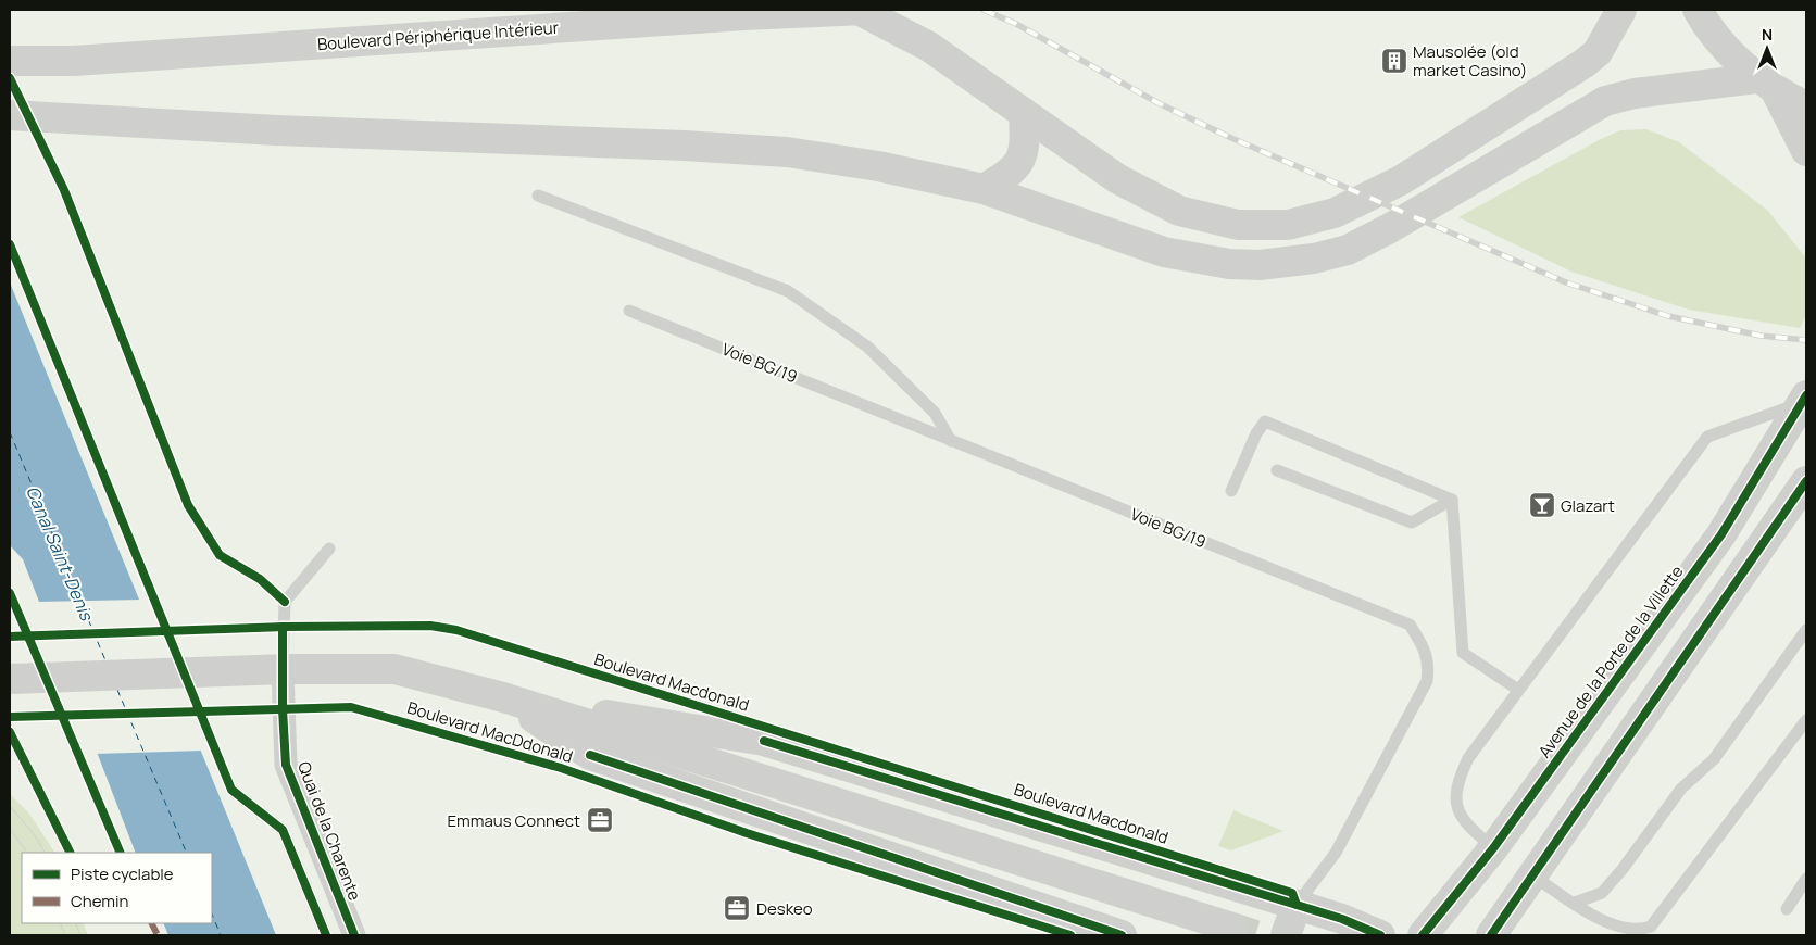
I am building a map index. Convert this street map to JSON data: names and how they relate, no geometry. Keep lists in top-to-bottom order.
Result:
{
  "streets": {
    "main road": ["Boulevard Périphérique Intérieur", "Avenue de la Porte de la Villette", "Boulevard Macdonald"],
    "street": ["Quai de la Charente"],
    "lane": ["Voie BG/19"],
    "cycle path": ["Boulevard MacDdonald"]
  },
  "crossings": [
    ["Voie BG/19", "Boulevard Macdonald"],
    ["Boulevard Macdonald", "Quai de la Charente"]
  ],
  "water": ["Canal Saint-Denis"],
  "places": {
    "building": ["Mausolée (old market Casino)"],
    "bar": ["Glazart"],
    "office": ["Emmaus Connect", "Deskeo"]
  },
  "legend": ["Piste cyclable", "Chemin"],
  "north": "top"
}
